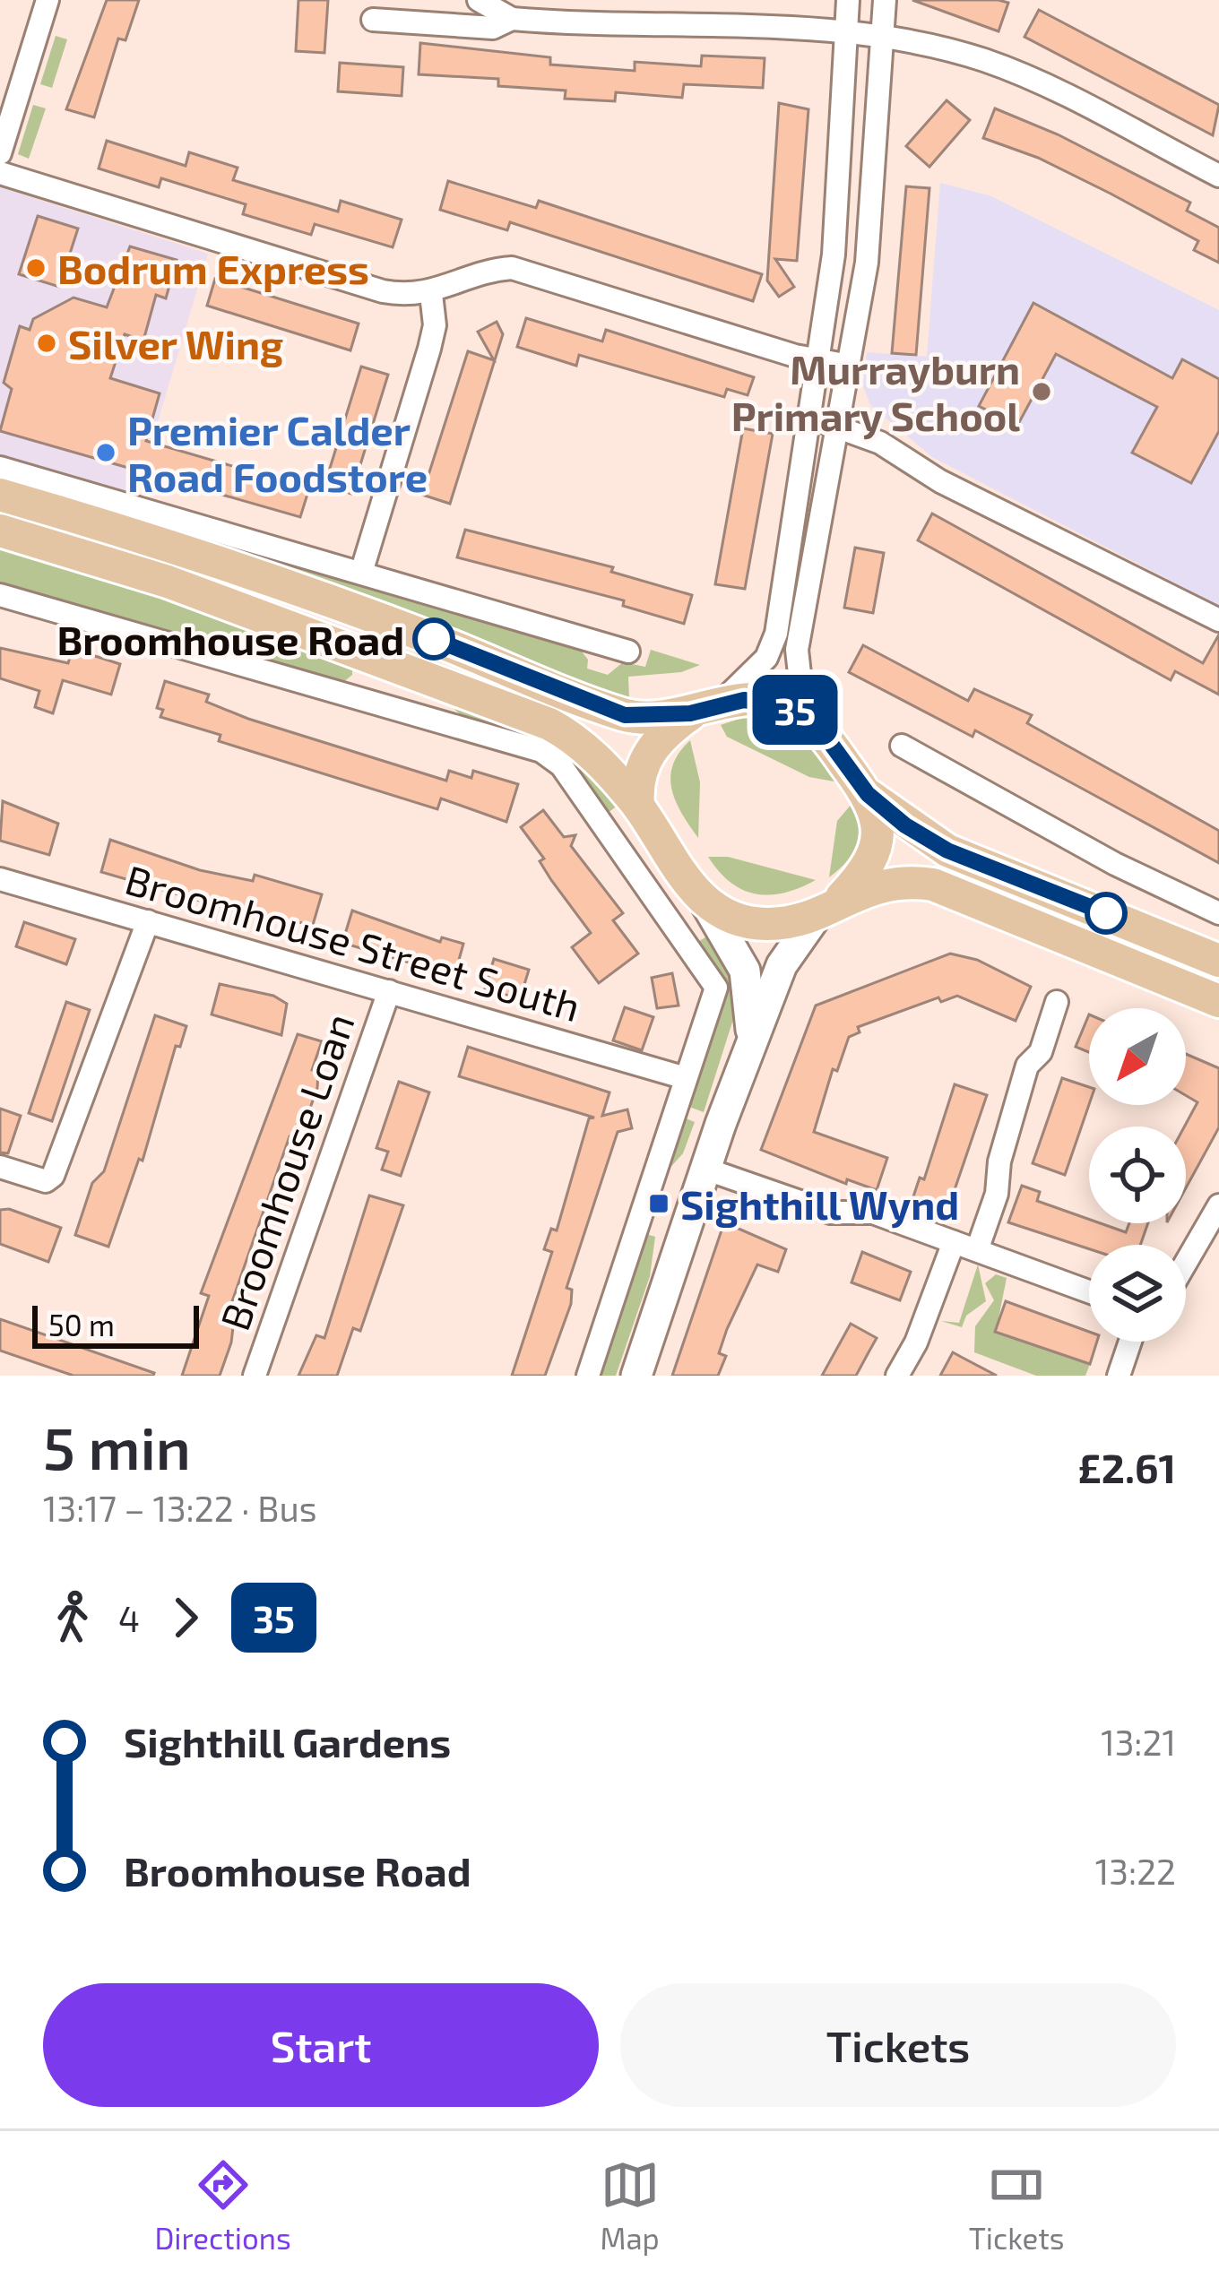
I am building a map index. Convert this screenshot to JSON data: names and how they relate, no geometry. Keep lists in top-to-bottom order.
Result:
{
  "streets": {
    "street": ["Broomhouse Street South", "Broomhouse Loan"]
  },
  "crossings": [
    ["Broomhouse Street South", "Broomhouse Loan"]
  ],
  "places": {
    "other": [
      "Bodrum Express",
      "Silver Wing",
      "Murrayburn Primary School",
      "Premier Calder Road Foodstore",
      "Broomhouse Road"
    ],
    "transit": ["Sighthill Wynd"]
  },
  "lines": ["bus line 35"],
  "scale_bar": "50 m",
  "north": "bottom left",
  "page": {
    "on_map": "35",
    "scale": "50 m",
    "heading": ["5 min", "13:17 – 13:22 · Bus", "£2.61"],
    "legs": ["4", "35"],
    "list": [
      {
        "name": "Sighthill Gardens",
        "value": "13:21"
      },
      {
        "name": "Broomhouse Road",
        "value": "13:22"
      }
    ],
    "buttons": ["Start", "Tickets"],
    "tabs": ["Directions", "Map", "Tickets"]
  }
}
